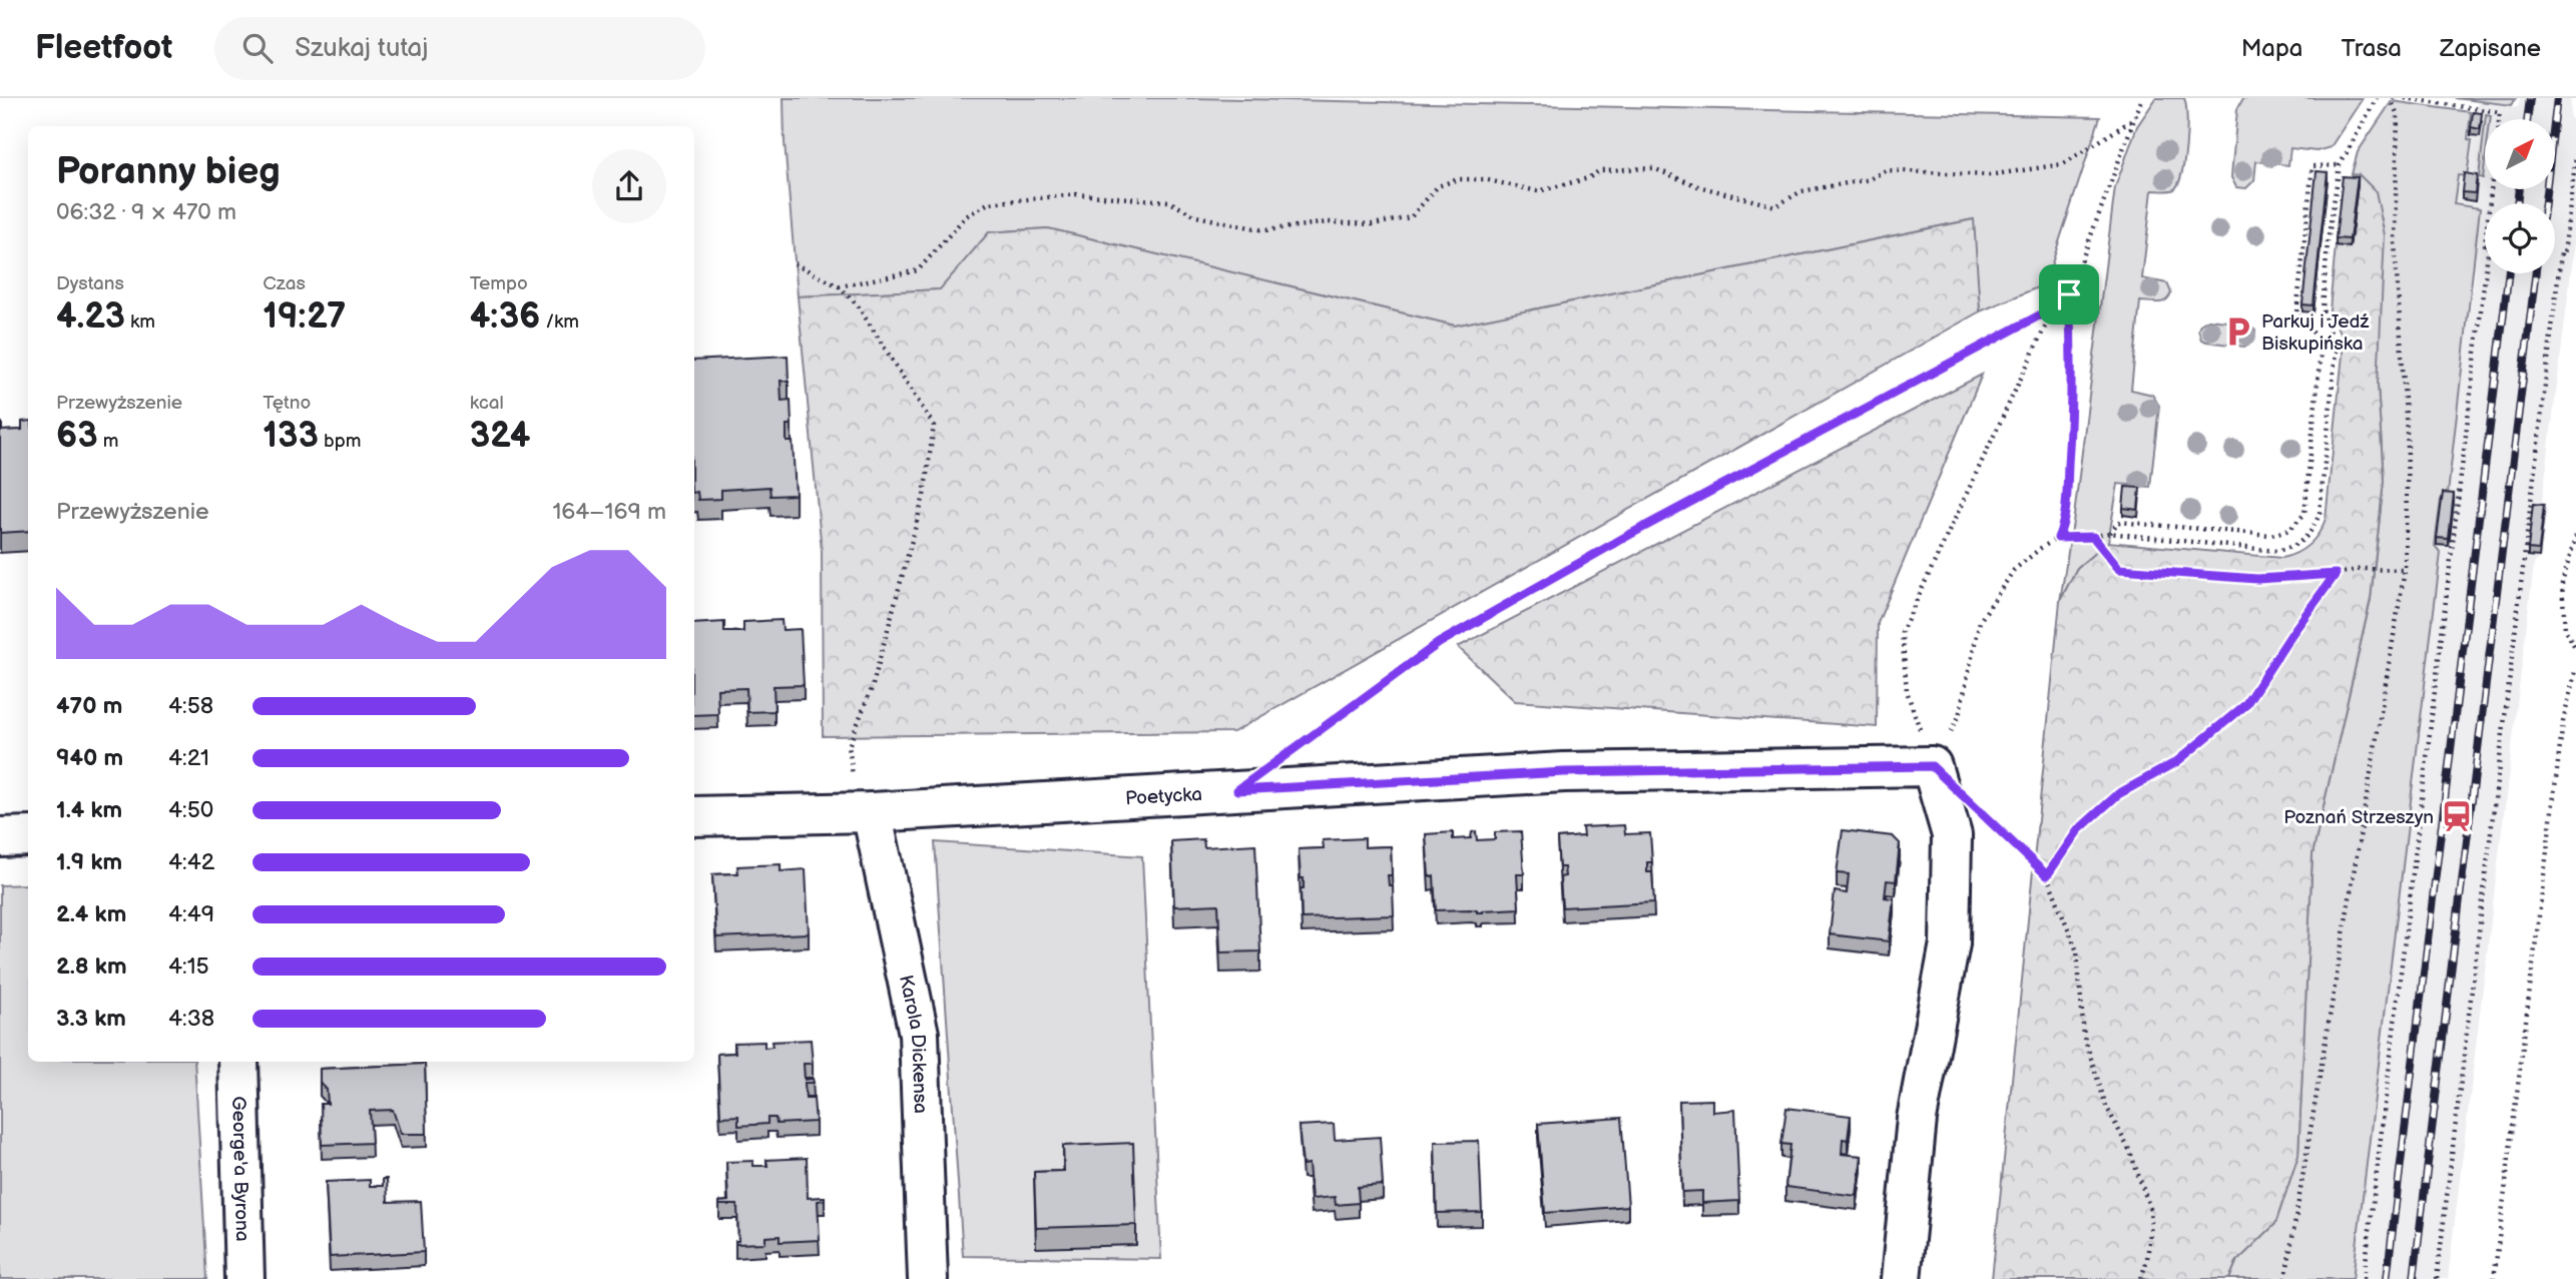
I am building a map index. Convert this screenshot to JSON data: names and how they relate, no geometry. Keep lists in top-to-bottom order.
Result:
{
  "streets": {
    "street": ["Poetycka", "Karola Dickensa", "George'a Byrona"]
  },
  "crossings": [
    ["Poetycka", "Karola Dickensa"]
  ],
  "places": {
    "parking": ["Parkuj i Jedź Biskupińska"],
    "station": ["Poznań Strzeszyn"]
  },
  "north": "top right",
  "page": {
    "header": "Fleetfoot",
    "search": "Szukaj tutaj",
    "nav": ["Mapa", "Trasa", "Zapisane"],
    "heading": ["Poranny bieg", "06:32 · 9 × 470 m"],
    "stats": [
      ["Dystans", "4.23 km"],
      ["Czas", "19:27"],
      ["Tempo", "4:36 /km"],
      ["Przewyższenie", "63 m"],
      ["Tętno", "133 bpm"],
      ["kcal", "324"]
    ],
    "chart": ["Przewyższenie", "164–169 m"],
    "list": [
      {
        "name": "470 m",
        "note": "4:58"
      },
      {
        "name": "940 m",
        "note": "4:21"
      },
      {
        "name": "1.4 km",
        "note": "4:50"
      },
      {
        "name": "1.9 km",
        "note": "4:42"
      },
      {
        "name": "2.4 km",
        "note": "4:49"
      },
      {
        "name": "2.8 km",
        "note": "4:15"
      },
      {
        "name": "3.3 km",
        "note": "4:38"
      }
    ]
  }
}
